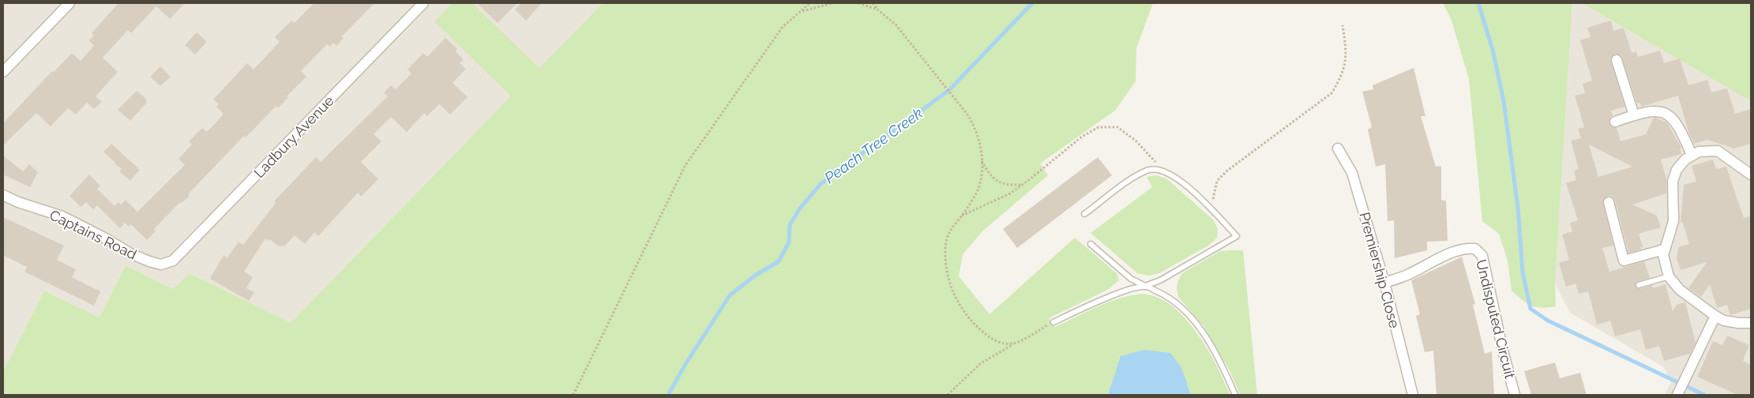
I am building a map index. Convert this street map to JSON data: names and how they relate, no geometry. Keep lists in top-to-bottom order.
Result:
{
  "streets": {
    "street": [
      "Ladbury Avenue",
      "Captains Road",
      "Premiership Close",
      "Undisputed Circuit"
    ]
  },
  "crossings": [
    ["Ladbury Avenue", "Captains Road"],
    ["Premiership Close", "Undisputed Circuit"]
  ],
  "water": ["Peach Tree Creek"]
}
